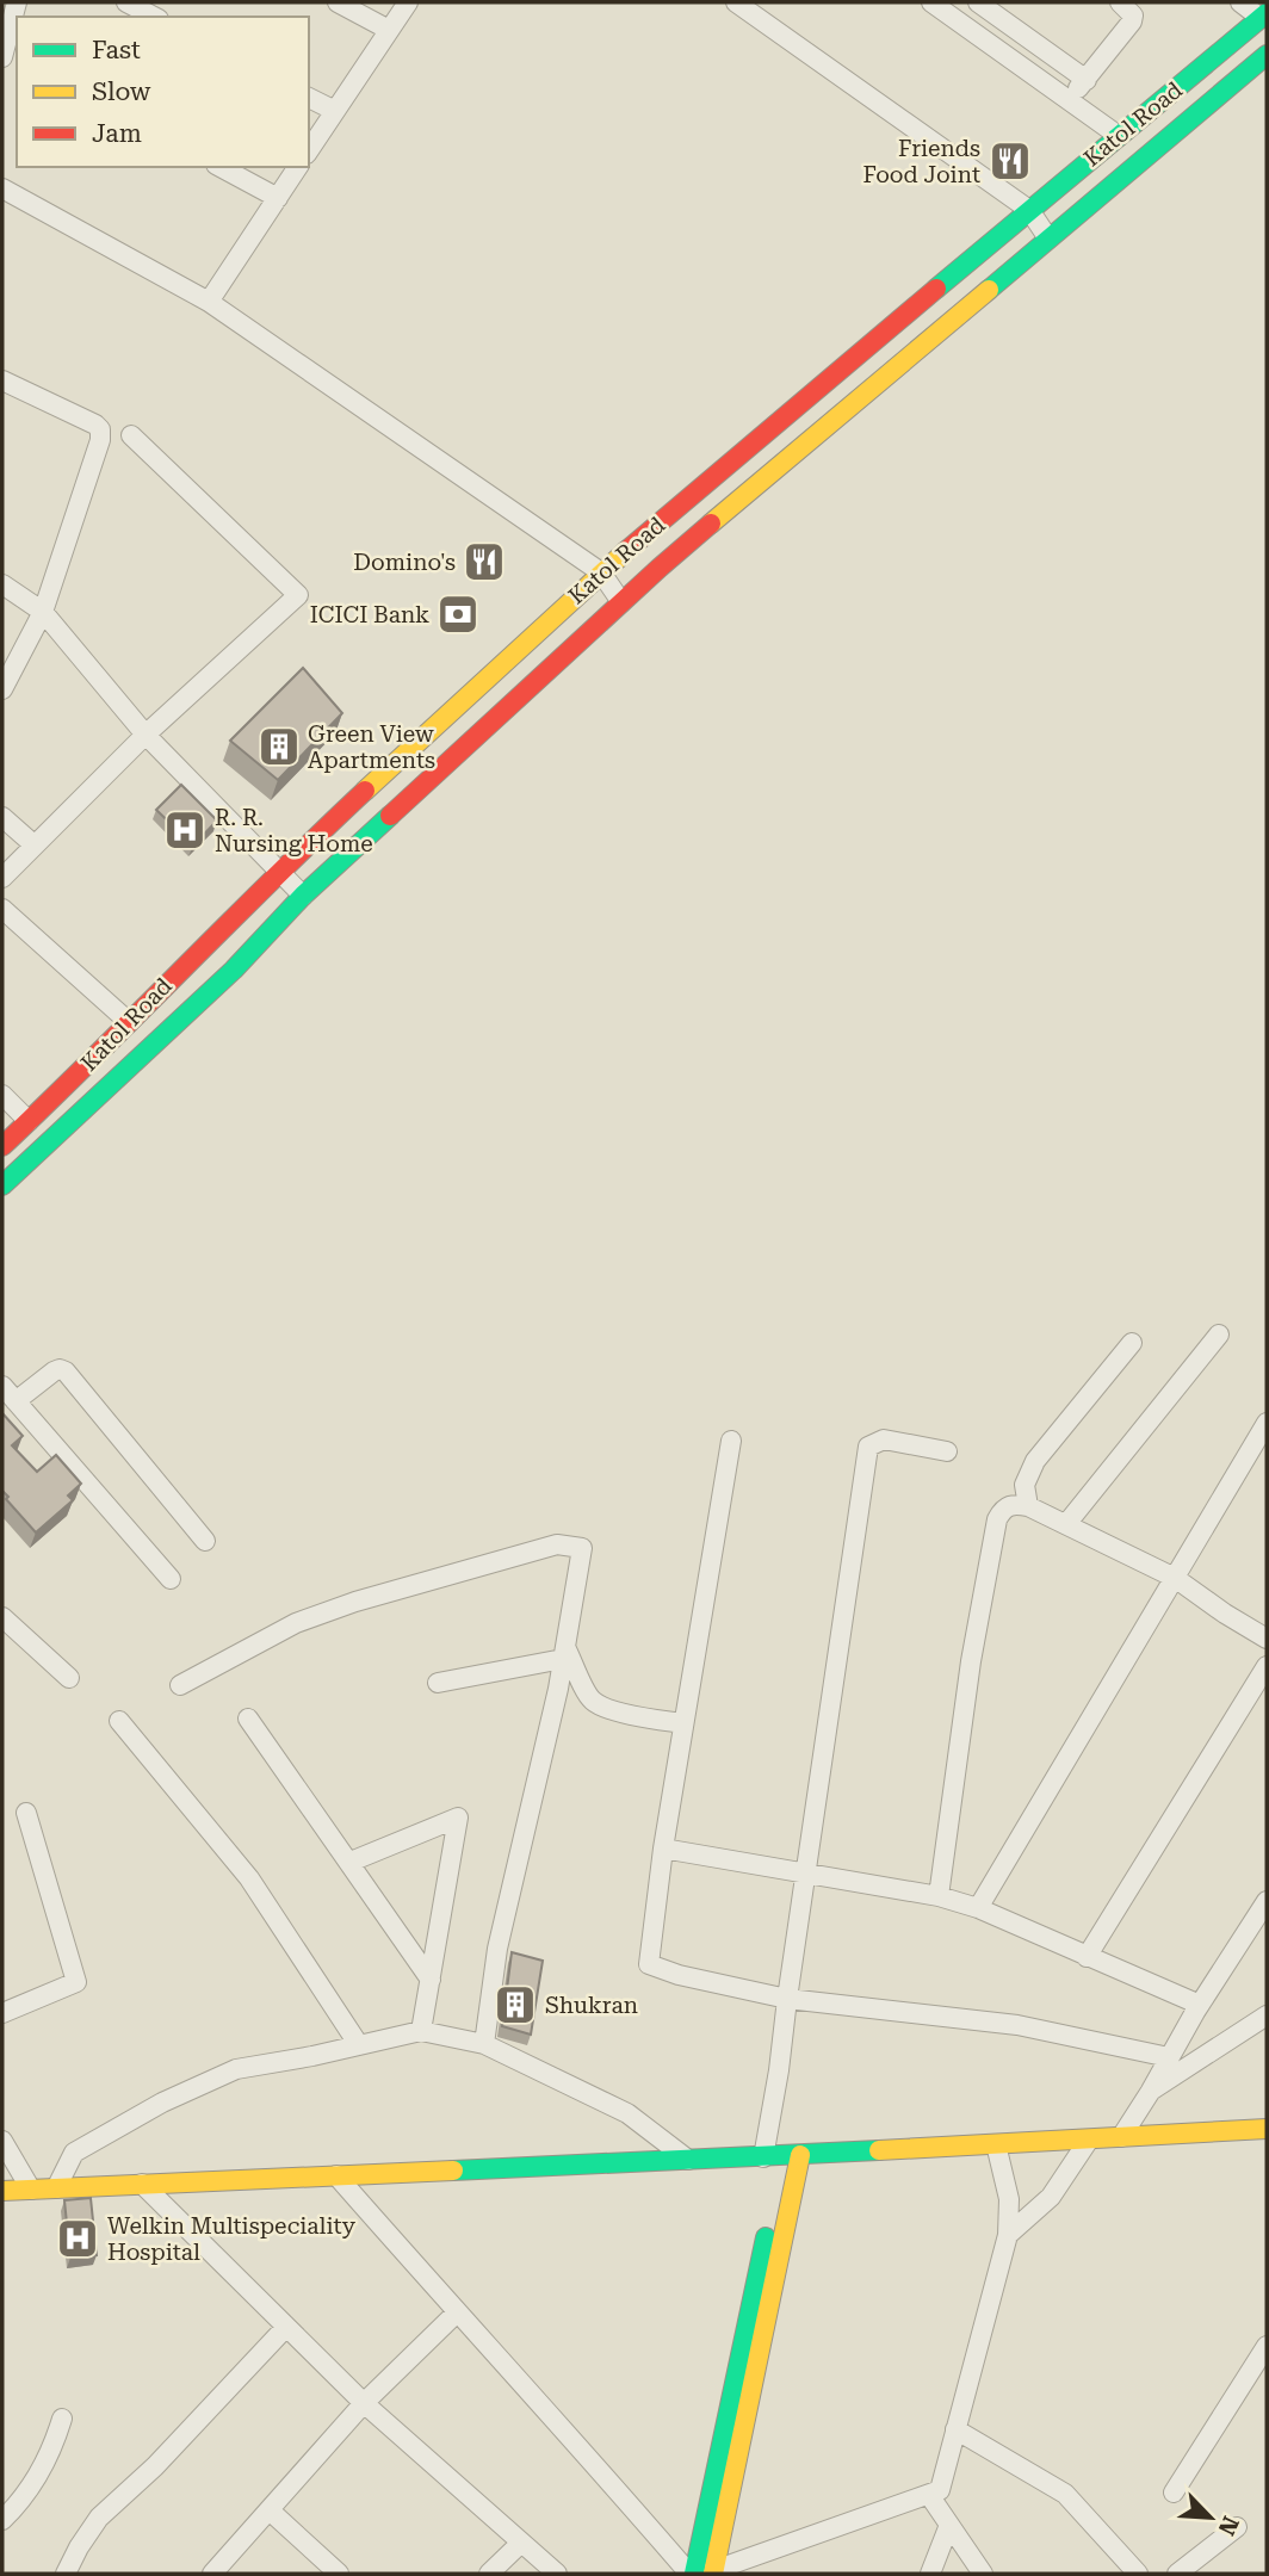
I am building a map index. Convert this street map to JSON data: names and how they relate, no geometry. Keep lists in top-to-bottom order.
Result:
{
  "streets": {
    "main road": ["Katol Road"]
  },
  "places": {
    "restaurant": ["Friends Food Joint", "Domino's"],
    "bank": ["ICICI Bank"],
    "building": ["Green View Apartments", "Shukran"],
    "hospital": ["R. R. Nursing Home", "Welkin Multispeciality Hospital"]
  },
  "legend": ["Fast", "Slow", "Jam"],
  "north": "bottom right"
}
